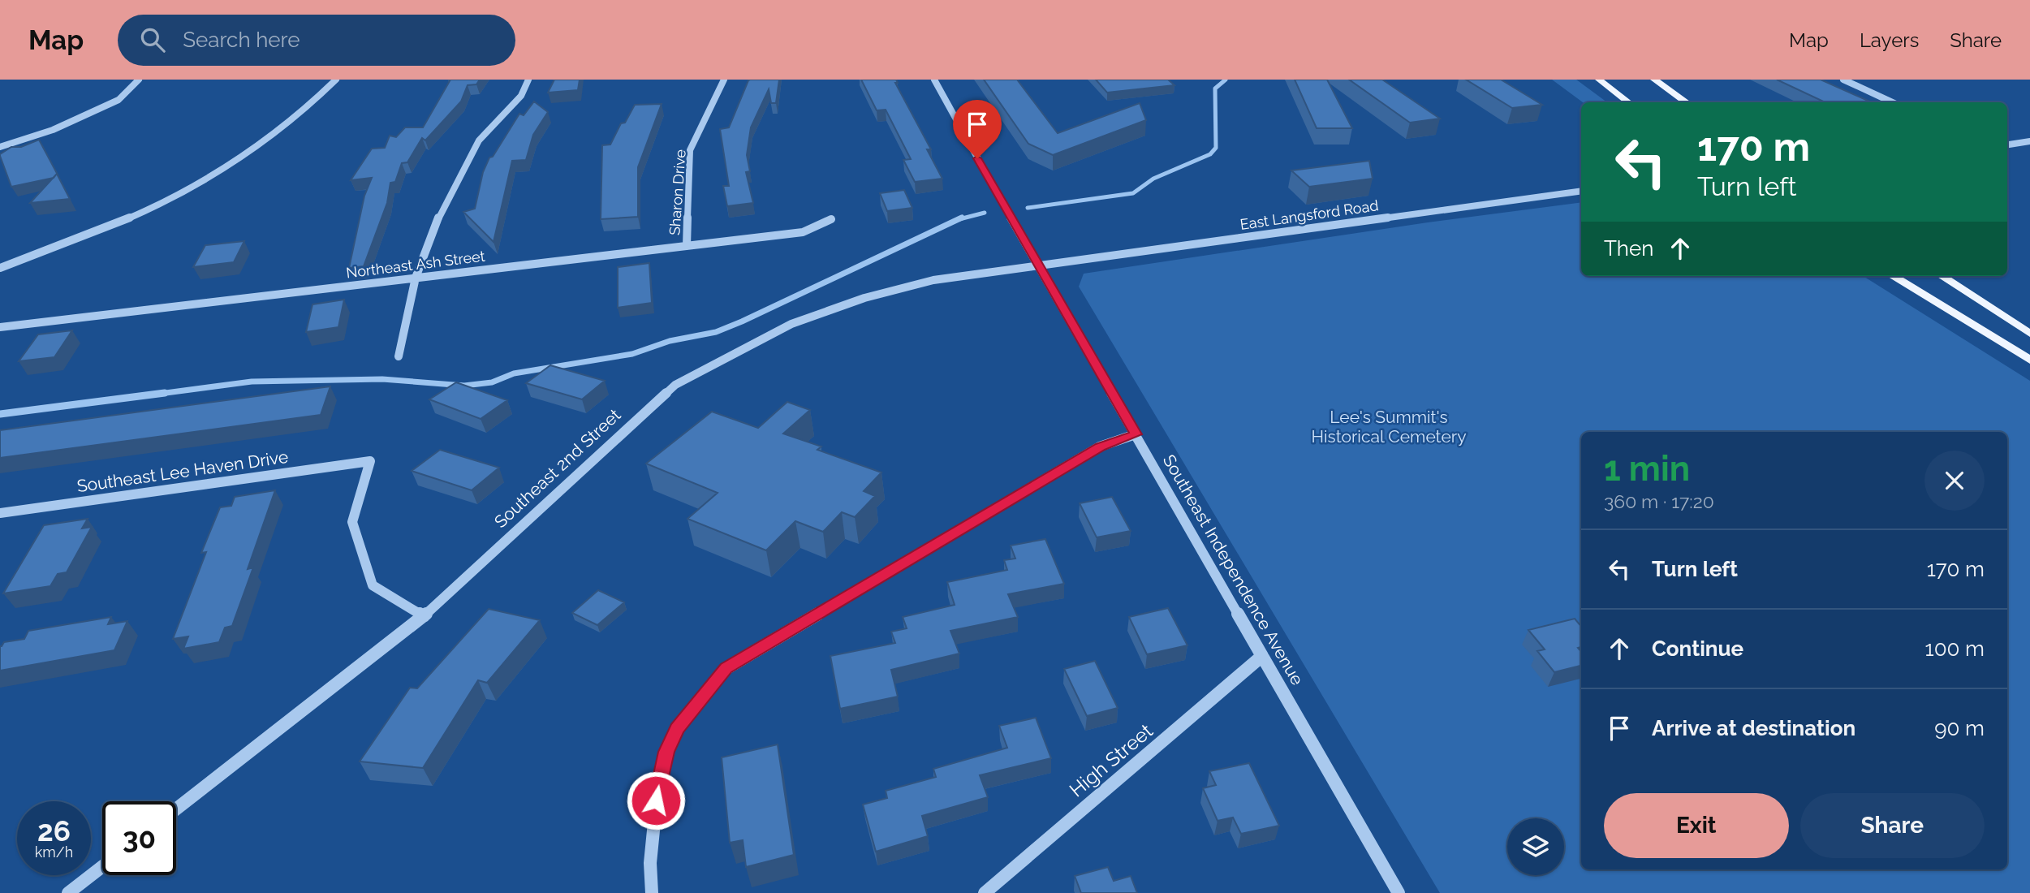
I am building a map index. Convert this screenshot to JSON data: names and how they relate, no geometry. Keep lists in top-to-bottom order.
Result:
{
  "streets": {
    "street": [
      "Sharon Drive",
      "East Langsford Road",
      "Northeast Ash Street",
      "Southeast 2nd Street",
      "Southeast Lee Haven Drive",
      "Southeast Independence Avenue",
      "High Street"
    ]
  },
  "crossings": [
    ["Sharon Drive", "Northeast Ash Street"],
    ["East Langsford Road", "Southeast 2nd Street"],
    ["East Langsford Road", "Southeast Independence Avenue"],
    ["Southeast 2nd Street", "Southeast Lee Haven Drive"],
    ["Southeast 2nd Street", "Southeast Independence Avenue"],
    ["Southeast Independence Avenue", "High Street"]
  ],
  "parks": ["Lee's Summit's Historical Cemetery"],
  "page": {
    "header": "Map",
    "search": "Search here",
    "nav": ["Map", "Layers", "Share"],
    "turn": ["170 m", "Turn left"],
    "then": "Then",
    "heading": ["1 min", "360 m · 17:20"],
    "list": [
      {
        "name": "Turn left",
        "value": "170 m"
      },
      {
        "name": "Continue",
        "value": "100 m"
      },
      {
        "name": "Arrive at destination",
        "value": "90 m"
      }
    ],
    "buttons": ["Exit", "Share"],
    "speed": "26 km/h",
    "limit": "30"
  }
}
